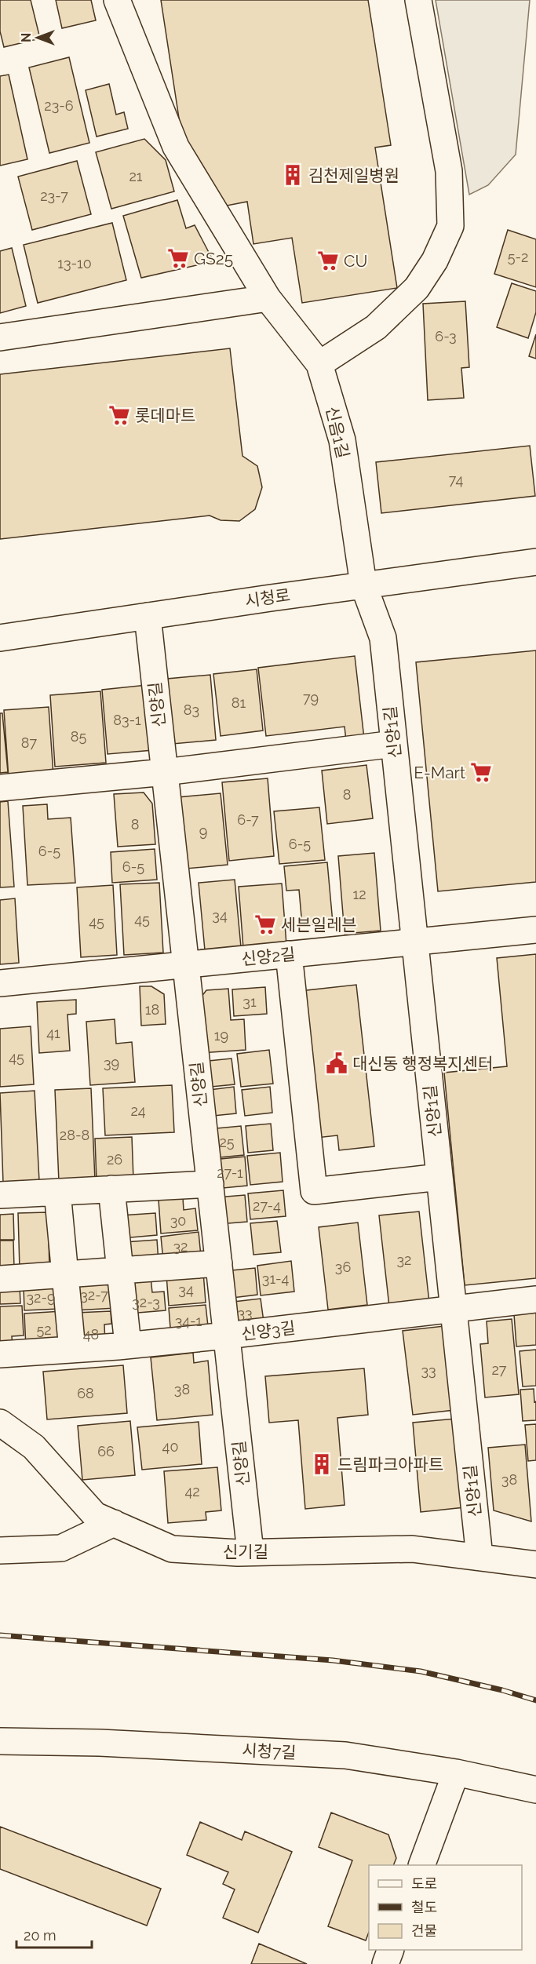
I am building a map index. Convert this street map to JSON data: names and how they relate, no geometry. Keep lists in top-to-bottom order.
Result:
{
  "streets": {
    "street": [
      "신음1길",
      "시청로",
      "신양길",
      "신양1길",
      "신양2길",
      "신양3길",
      "신기길",
      "시청7길"
    ]
  },
  "crossings": [
    ["신음1길", "시청로"],
    ["신음1길", "신양1길"],
    ["시청로", "신양길"],
    ["시청로", "신양1길"],
    ["신양길", "신양2길"],
    ["신양길", "신양3길"],
    ["신양길", "신기길"],
    ["신양1길", "신양2길"],
    ["신양1길", "신양3길"],
    ["신양1길", "신기길"]
  ],
  "places": {
    "building": ["김천제일병원", "드림파크아파트"],
    "supermarket": [
      "GS25",
      "CU",
      "롯데마트",
      "E-Mart",
      "세븐일레븐"
    ],
    "public building": ["대신동 행정복지센터"]
  },
  "house_numbers": [
    "23-6",
    "21",
    "23-7",
    "5-2",
    "13-10",
    "6-3",
    "74",
    "79",
    "81",
    "83",
    "83-1",
    "85",
    "87",
    "8",
    "6-7",
    "8",
    "9",
    "6-5",
    "6-5",
    "6-5",
    "12",
    "34",
    "45",
    "45",
    "31",
    "18",
    "41",
    "19",
    "45",
    "39",
    "24",
    "28-8",
    "25",
    "26",
    "27-1",
    "27-4",
    "30",
    "32",
    "32",
    "36",
    "31-4",
    "34",
    "32-7",
    "32-9",
    "32-3",
    "33",
    "34-1",
    "52",
    "48",
    "27",
    "33",
    "38",
    "68",
    "40",
    "66",
    "38",
    "42"
  ],
  "legend": ["도로", "철도", "건물"],
  "scale_bar": "20 m",
  "north": "left"
}
